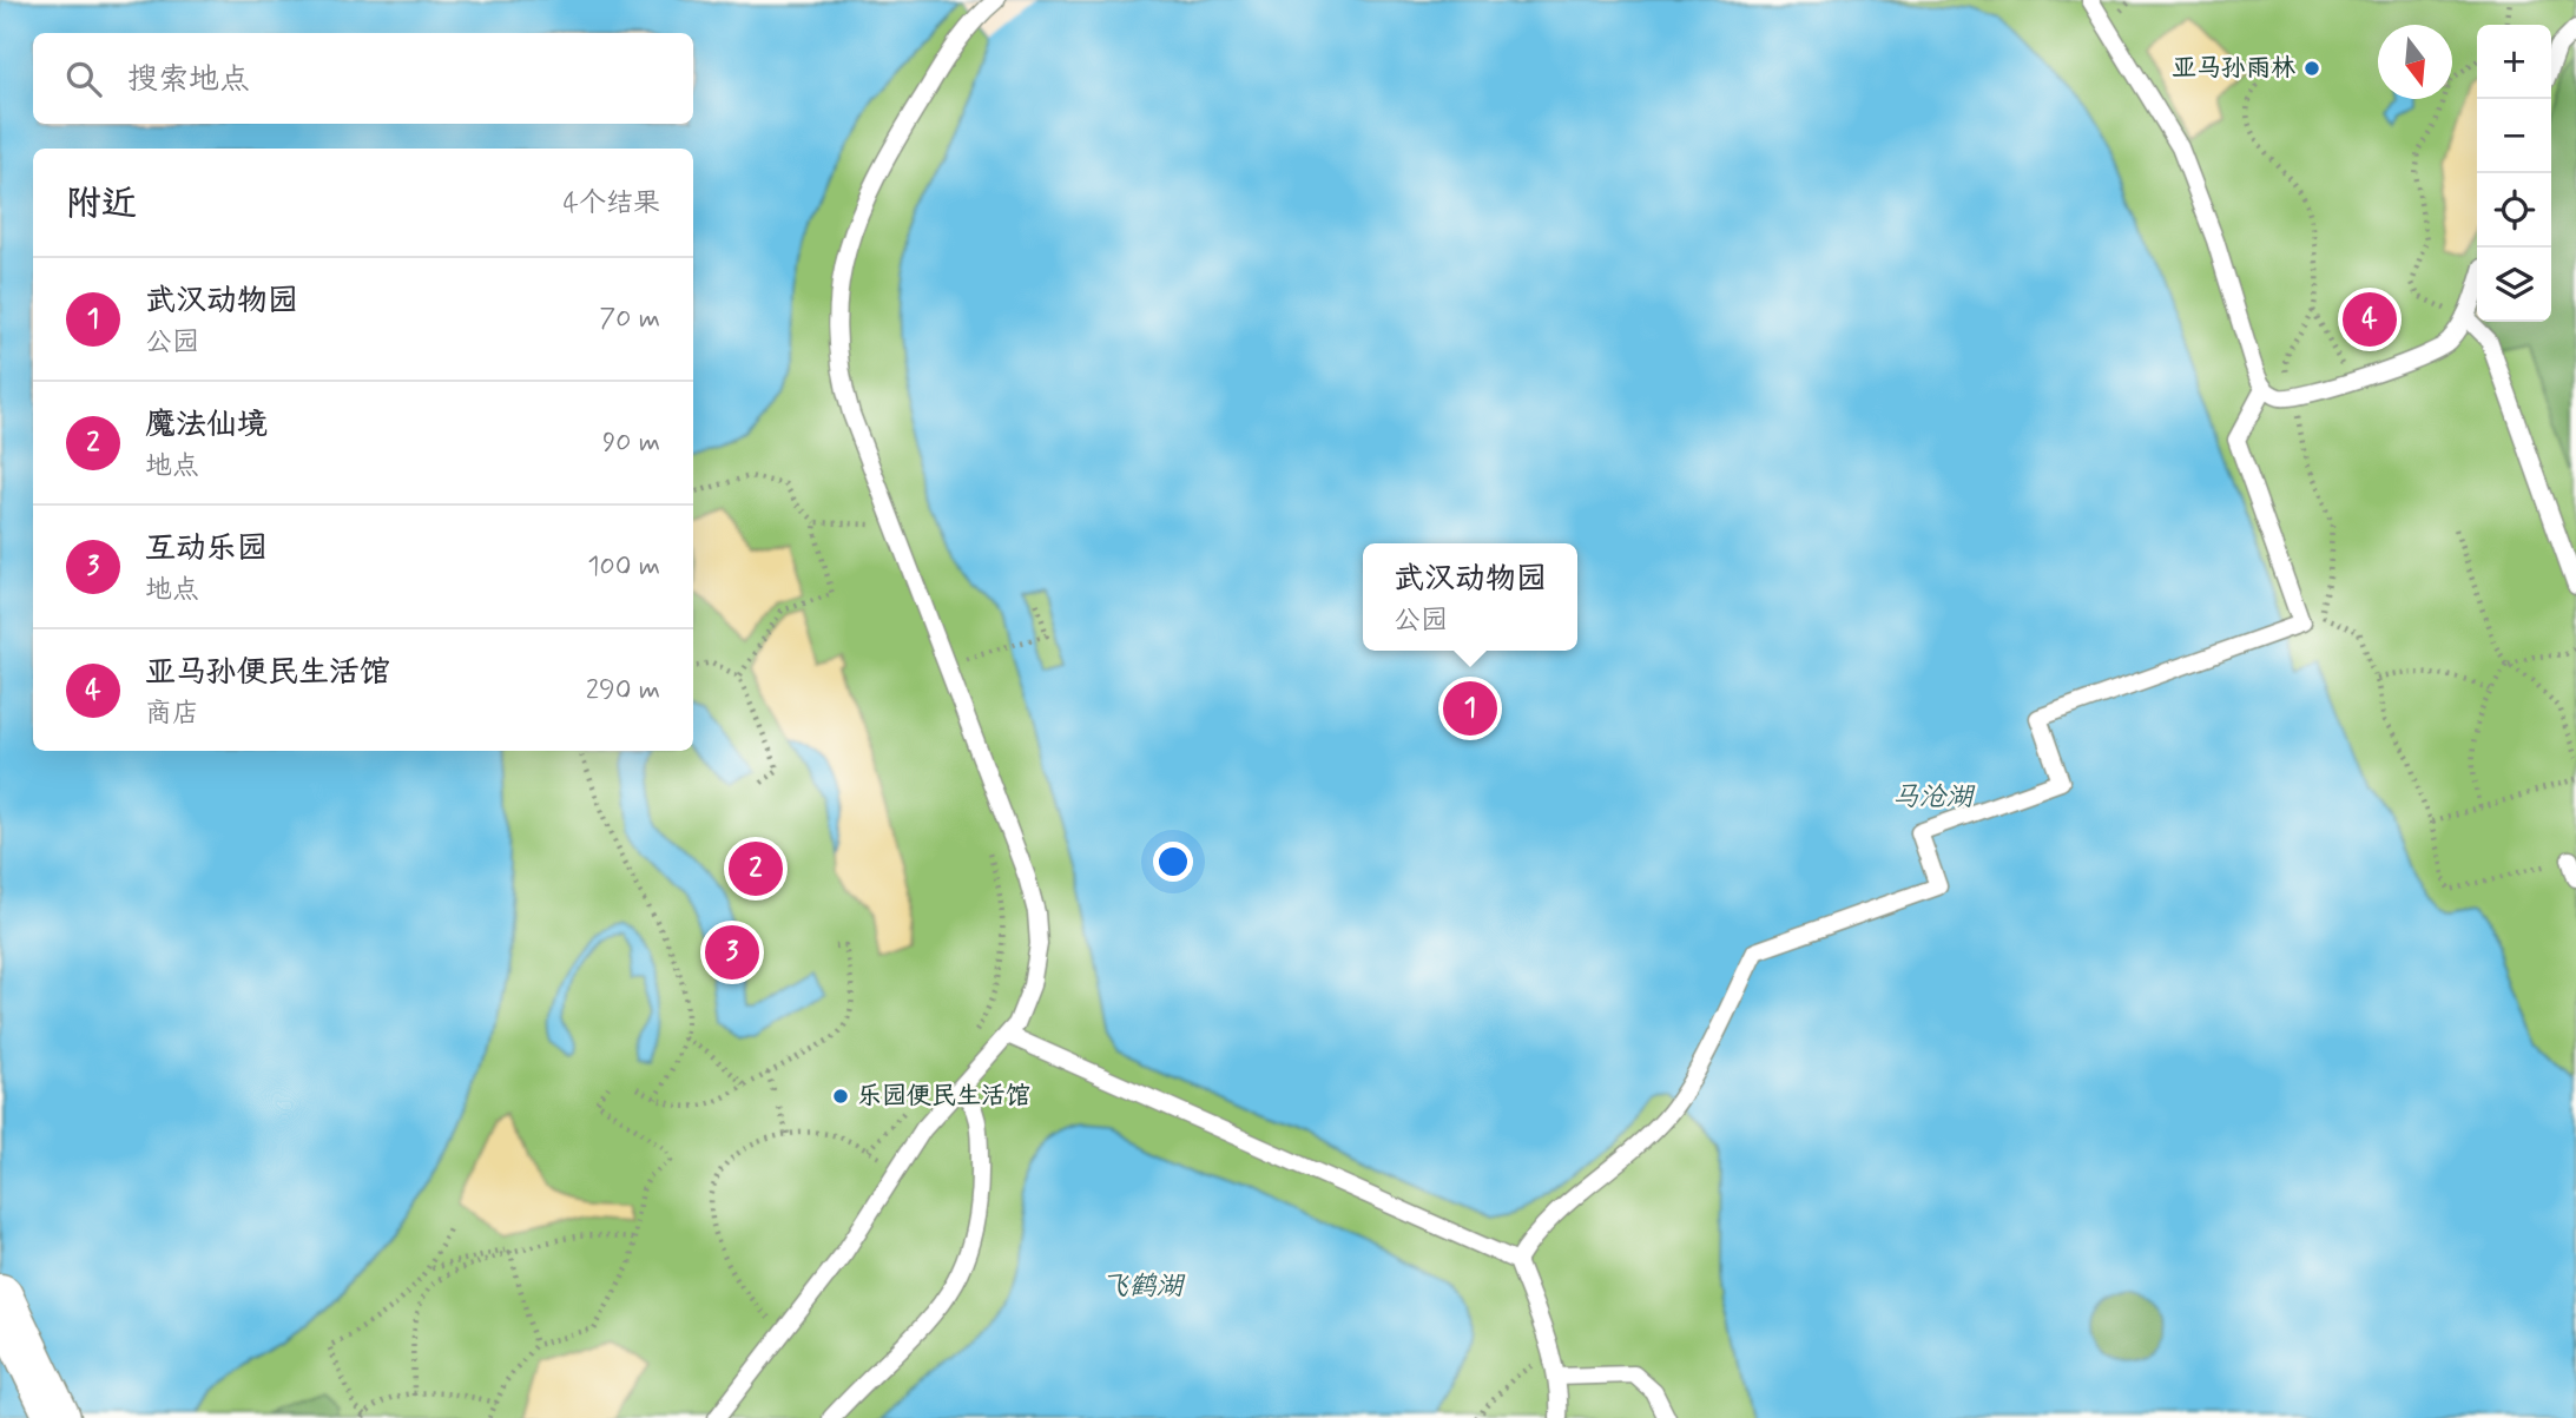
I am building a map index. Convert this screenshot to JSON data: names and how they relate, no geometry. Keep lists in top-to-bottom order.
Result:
{
  "water": ["马沧湖", "飞鹤湖"],
  "places": ["亚马孙雨林", "乐园便民生活馆"],
  "north": "bottom",
  "page": {
    "map_buttons": ["+", "−"],
    "search": "搜索地点",
    "heading": ["附近", "4个结果"],
    "list": [
      {
        "mark": "1",
        "name": "武汉动物园",
        "note": "公园",
        "value": "70 m"
      },
      {
        "mark": "2",
        "name": "魔法仙境",
        "note": "地点",
        "value": "90 m"
      },
      {
        "mark": "3",
        "name": "互动乐园",
        "note": "地点",
        "value": "100 m"
      },
      {
        "mark": "4",
        "name": "亚马孙便民生活馆",
        "note": "商店",
        "value": "290 m"
      }
    ],
    "pins": [
      "4",
      "1",
      "2",
      "3"
    ],
    "popup": ["武汉动物园", "公园"]
  }
}
